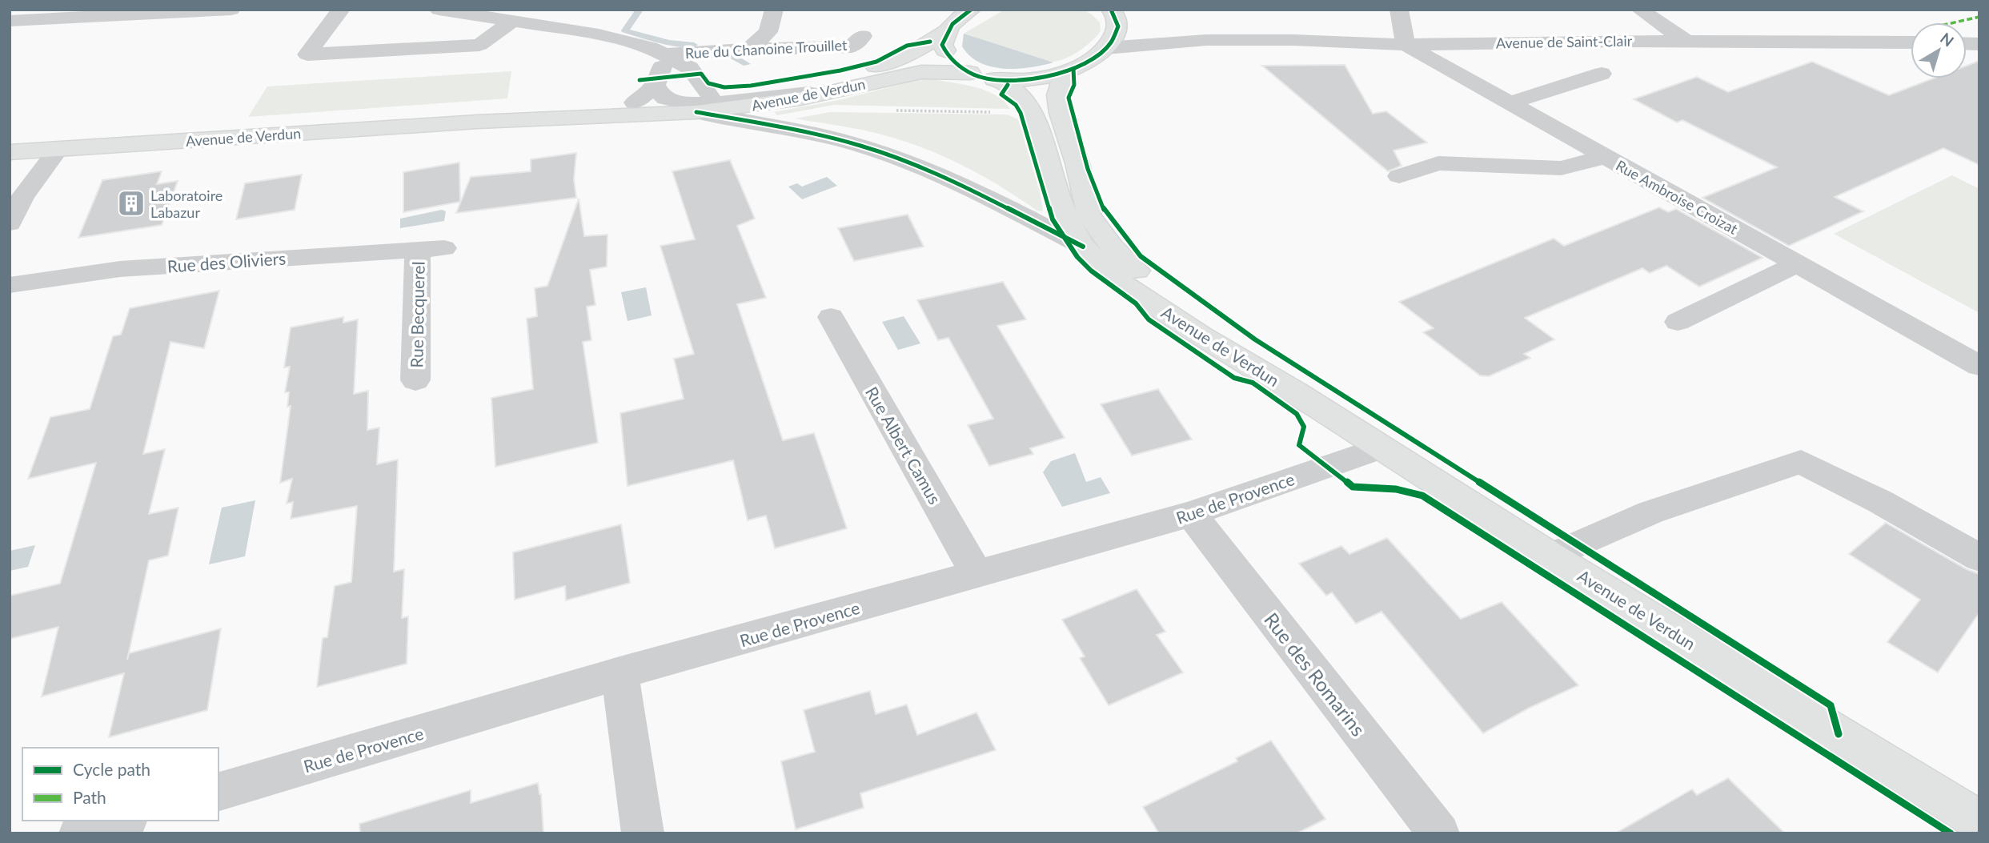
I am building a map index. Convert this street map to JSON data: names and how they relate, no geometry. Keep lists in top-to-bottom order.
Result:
{
  "streets": {
    "main road": ["Avenue de Verdun"],
    "street": [
      "Avenue de Saint-Clair",
      "Rue du Chanoine Trouillet",
      "Rue Ambroise Croizat",
      "Rue des Oliviers",
      "Rue Becquerel",
      "Rue Albert Camus",
      "Rue de Provence",
      "Rue des Romarins"
    ]
  },
  "crossings": [
    ["Avenue de Saint-Clair", "Rue Ambroise Croizat"],
    ["Rue du Chanoine Trouillet", "Avenue de Verdun"],
    ["Avenue de Verdun", "Rue de Provence"],
    ["Rue des Oliviers", "Rue Becquerel"],
    ["Rue Albert Camus", "Rue de Provence"],
    ["Rue de Provence", "Rue des Romarins"]
  ],
  "places": {
    "building": ["Laboratoire Labazur"]
  },
  "legend": ["Cycle path", "Path"],
  "north": "top right"
}
